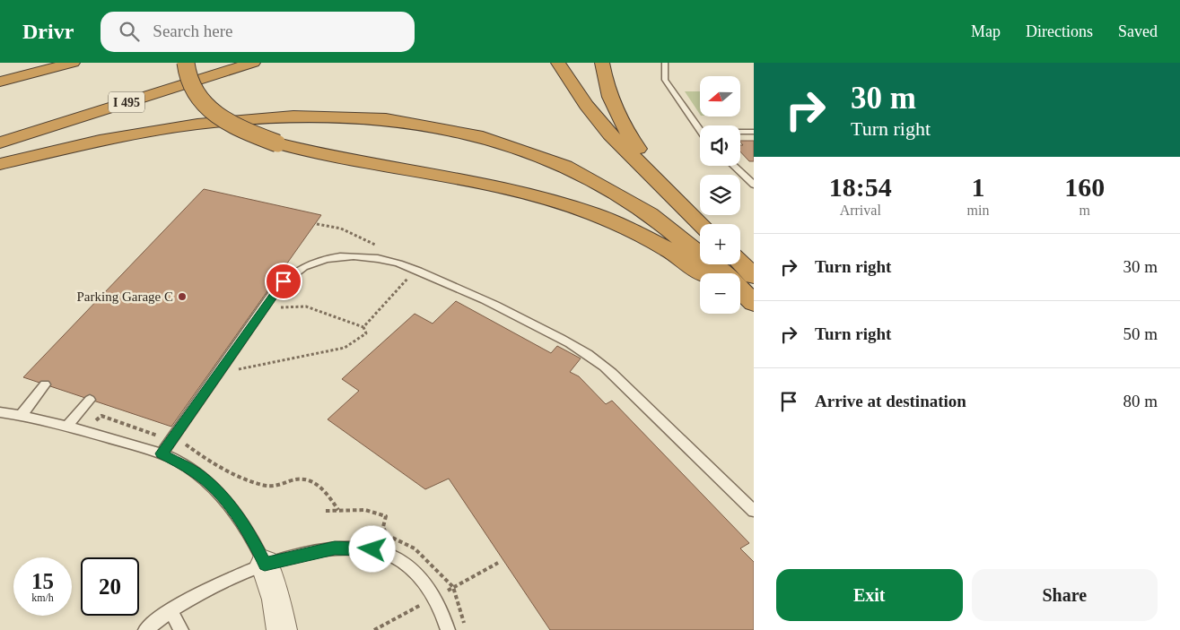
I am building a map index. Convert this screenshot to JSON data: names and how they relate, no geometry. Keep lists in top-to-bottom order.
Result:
{
  "streets": {
    "highway": ["I 495"]
  },
  "places": ["Parking Garage C"],
  "north": "left",
  "page": {
    "header": "Drivr",
    "search": "Search here",
    "nav": ["Map", "Directions", "Saved"],
    "turn": ["30 m", "Turn right"],
    "map_buttons": ["+", "−"],
    "eta": [
      "18:54",
      "Arrival",
      "1",
      "min",
      "160",
      "m"
    ],
    "list": [
      {
        "name": "Turn right",
        "value": "30 m"
      },
      {
        "name": "Turn right",
        "value": "50 m"
      },
      {
        "name": "Arrive at destination",
        "value": "80 m"
      }
    ],
    "speed": "15 km/h",
    "limit": "20",
    "buttons": ["Exit", "Share"]
  }
}
